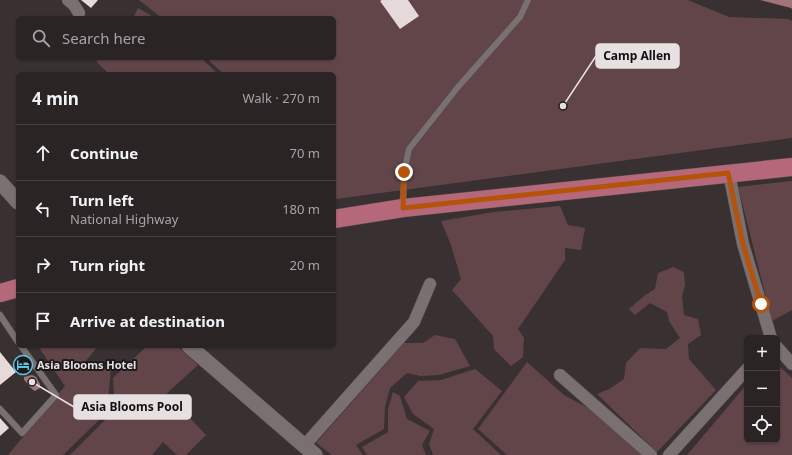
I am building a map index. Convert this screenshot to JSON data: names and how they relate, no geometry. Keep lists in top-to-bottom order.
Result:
{
  "places": {
    "other": ["Camp Allen", "Asia Blooms Pool"],
    "hotel": ["Asia Blooms Hotel"]
  },
  "page": {
    "search": "Search here",
    "heading": ["4 min", "Walk · 270 m"],
    "list": [
      ["Continue", "70 m"],
      ["Turn left", "National Highway", "180 m"],
      ["Turn right", "20 m"],
      "Arrive at destination"
    ],
    "map_buttons": ["+", "−"]
  }
}
